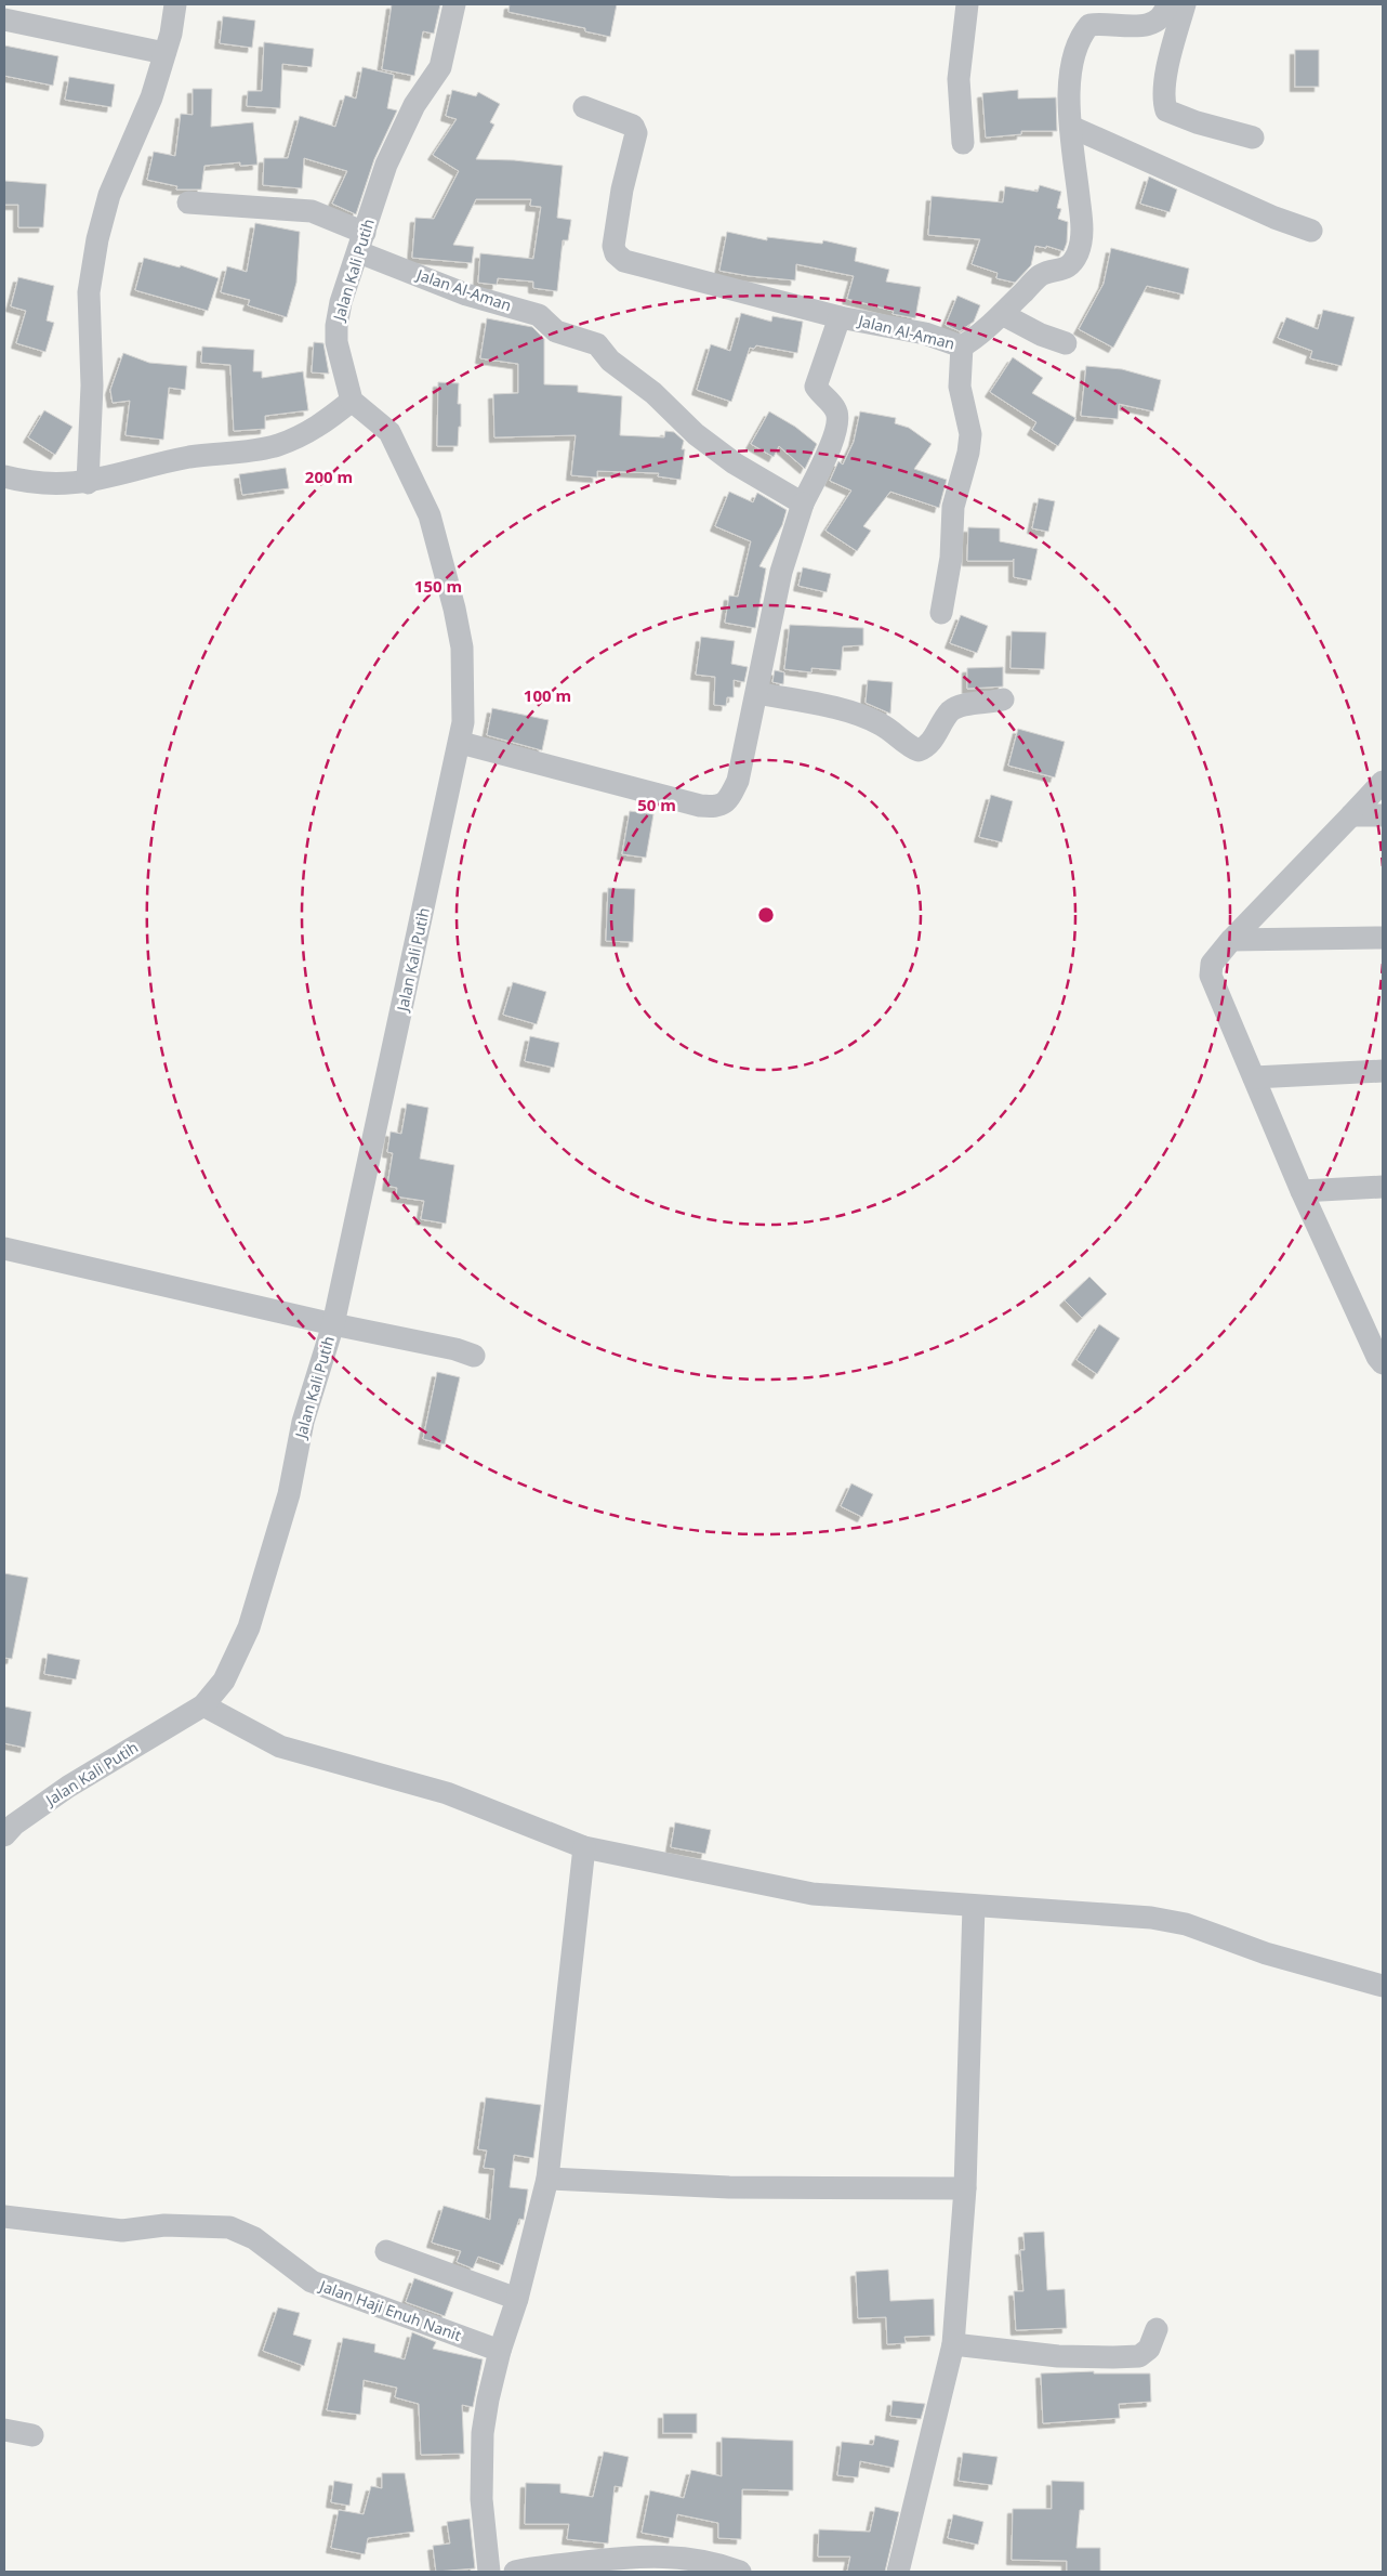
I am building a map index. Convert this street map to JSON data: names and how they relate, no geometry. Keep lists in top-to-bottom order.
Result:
{
  "streets": {
    "street": ["Jalan Kali Putih", "Jalan Al-Aman", "Jalan Haji Enuh Nanit"]
  },
  "crossings": [
    ["Jalan Kali Putih", "Jalan Al-Aman"]
  ],
  "rings": [
    "200 m",
    "150 m",
    "100 m",
    "50 m"
  ]
}
